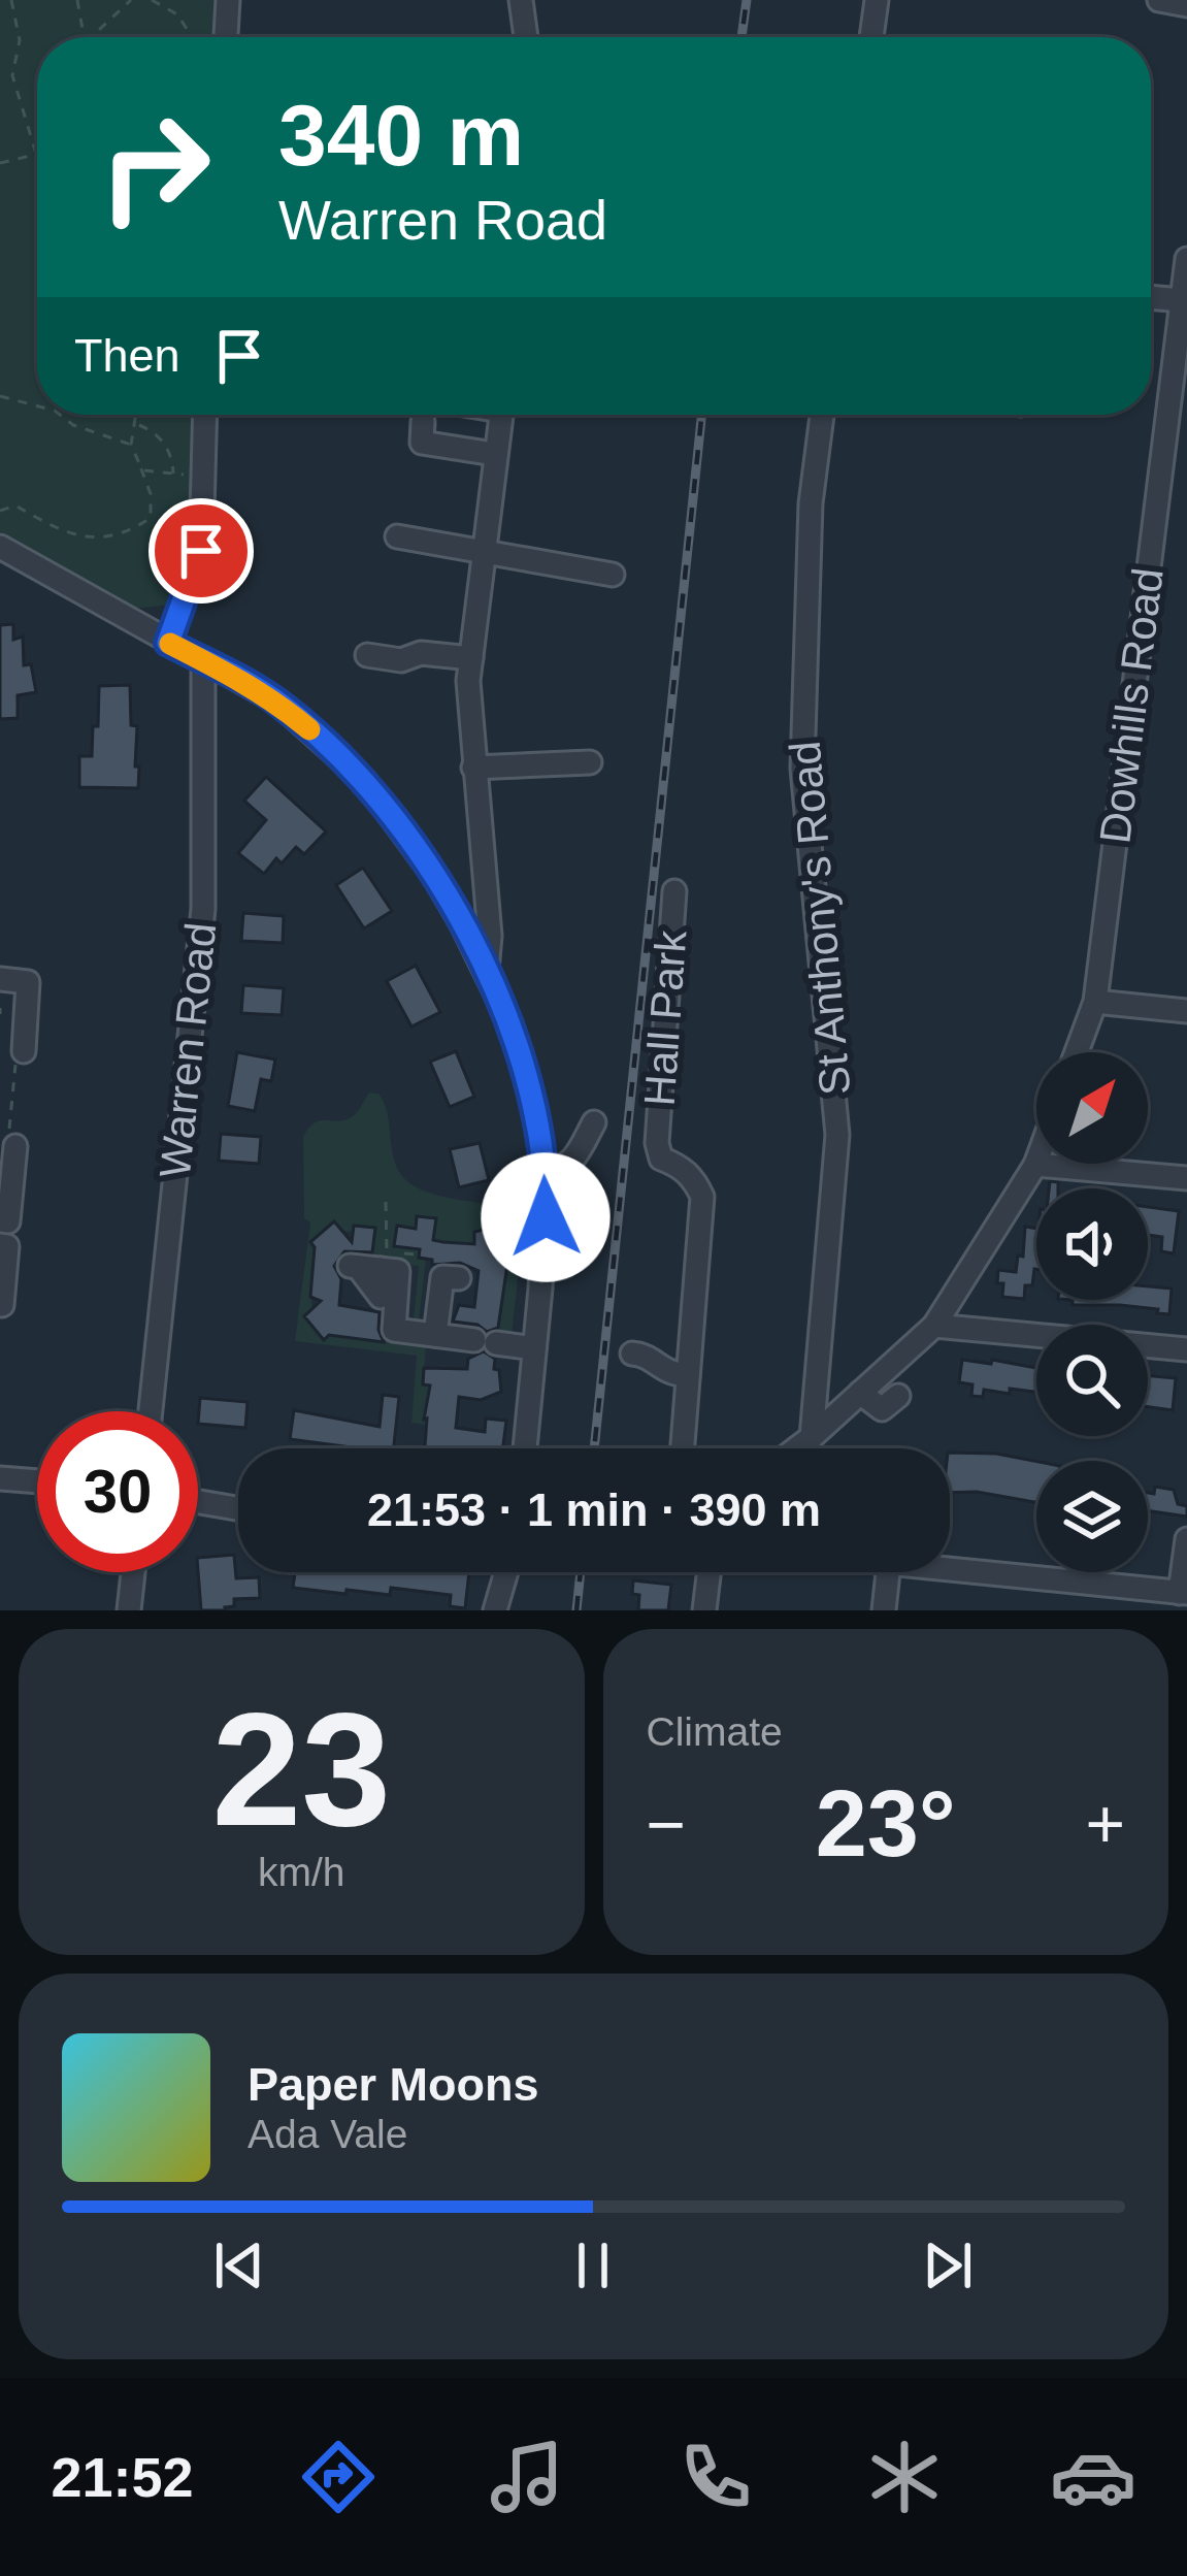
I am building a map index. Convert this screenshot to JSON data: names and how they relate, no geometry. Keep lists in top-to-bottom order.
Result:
{
  "streets": {
    "street": [
      "Dowhills Road",
      "St Anthony's Road",
      "Hall Park",
      "Warren Road"
    ]
  },
  "north": "top right",
  "page": {
    "turn": ["340 m", "Warren Road"],
    "then": "Then",
    "limit": "30",
    "trip": "21:53 · 1 min · 390 m",
    "tile": [
      ["23", "km/h"],
      "Climate"
    ],
    "heat": ["−", "23°", "+"],
    "song": ["Paper Moons", "Ada Vale"],
    "tabs": "21:52"
  }
}
